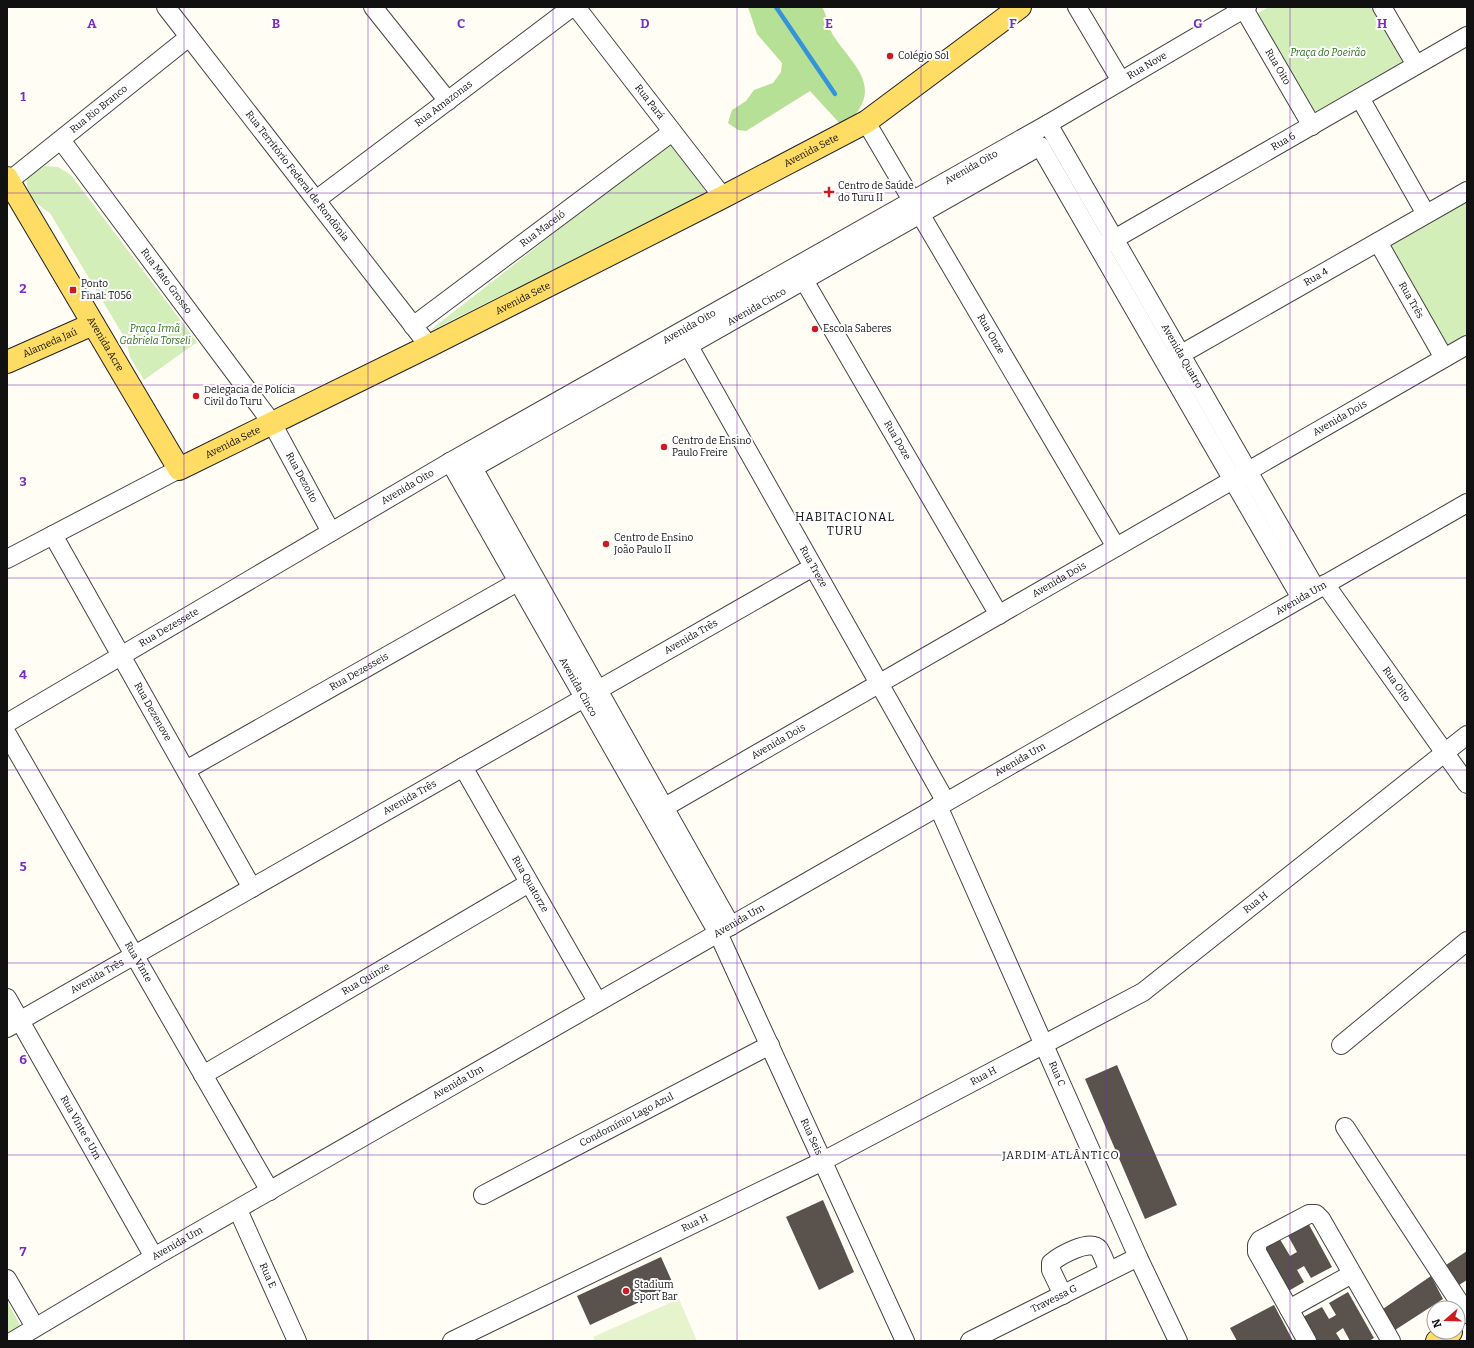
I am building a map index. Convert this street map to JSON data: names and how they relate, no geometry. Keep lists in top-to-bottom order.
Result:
{
  "streets": {
    "main road": ["Avenida Sete", "Alameda Jaú", "Avenida Acre"],
    "street": [
      "Rua Nove",
      "Rua Oito",
      "Rua Pará",
      "Rua Amazonas",
      "Rua Rio Branco",
      "Rua 6",
      "Avenida Oito",
      "Rua Território Federal de Rondônia",
      "Rua Maceió",
      "Rua 4",
      "Rua Mato Grosso",
      "Rua Três",
      "Avenida Cinco",
      "Rua Onze",
      "Avenida Quatro",
      "Avenida Dois",
      "Rua Doze",
      "Rua Dezoito",
      "Rua Treze",
      "Avenida Um",
      "Rua Dezessete",
      "Avenida Três",
      "Rua Dezesseis",
      "Rua Dezenove",
      "Rua Quatorze",
      "Rua H",
      "Rua Vinte",
      "Rua Quinze",
      "Rua C",
      "Condomínio Lago Azul",
      "Rua Vinte e Um",
      "Rua Seis",
      "Rua E",
      "Travessa G"
    ]
  },
  "crossings": [
    ["Rua Nove", "Rua Oito"],
    ["Rua Nove", "Avenida Oito"],
    ["Rua Nove", "Avenida Quatro"],
    ["Rua Oito", "Rua 6"],
    ["Rua Oito", "Avenida Quatro"],
    ["Rua Oito", "Avenida Um"],
    ["Rua Oito", "Rua H"],
    ["Rua Pará", "Avenida Sete"],
    ["Rua Pará", "Rua Maceió"],
    ["Rua Amazonas", "Rua Território Federal de Rondônia"],
    ["Rua Rio Branco", "Rua Território Federal de Rondônia"],
    ["Rua Rio Branco", "Rua Mato Grosso"],
    ["Rua Rio Branco", "Avenida Acre"],
    ["Rua 6", "Avenida Quatro"],
    ["Avenida Sete", "Rua Território Federal de Rondônia"],
    ["Avenida Sete", "Rua Mato Grosso"],
    ["Avenida Sete", "Rua Onze"],
    ["Avenida Sete", "Avenida Acre"],
    ["Avenida Sete", "Rua Dezoito"],
    ["Avenida Sete", "Rua Dezenove"],
    ["Avenida Oito", "Avenida Cinco"],
    ["Avenida Oito", "Rua Onze"],
    ["Avenida Oito", "Avenida Quatro"],
    ["Avenida Oito", "Rua Dezoito"],
    ["Avenida Oito", "Rua Treze"],
    ["Avenida Oito", "Rua Dezessete"],
    ["Rua Território Federal de Rondônia", "Rua Maceió"],
    ["Rua 4", "Rua Três"],
    ["Rua 4", "Avenida Quatro"],
    ["Rua Mato Grosso", "Rua Dezoito"],
    ["Rua Três", "Avenida Dois"],
    ["Avenida Cinco", "Rua Onze"],
    ["Avenida Cinco", "Avenida Quatro"],
    ["Avenida Cinco", "Avenida Dois"],
    ["Avenida Cinco", "Rua Doze"],
    ["Avenida Cinco", "Rua Treze"],
    ["Avenida Cinco", "Avenida Um"],
    ["Avenida Cinco", "Avenida Três"],
    ["Avenida Cinco", "Rua Dezesseis"],
    ["Avenida Cinco", "Rua Seis"],
    ["Rua Onze", "Avenida Dois"],
    ["Alameda Jaú", "Avenida Acre"],
    ["Avenida Quatro", "Avenida Dois"],
    ["Avenida Quatro", "Avenida Um"],
    ["Avenida Dois", "Rua Doze"],
    ["Avenida Dois", "Rua Treze"],
    ["Rua Dezoito", "Rua Dezessete"],
    ["Rua Treze", "Avenida Um"],
    ["Rua Treze", "Avenida Três"],
    ["Rua Treze", "Rua C"],
    ["Avenida Um", "Rua Quatorze"],
    ["Avenida Um", "Rua Vinte"],
    ["Avenida Um", "Rua C"],
    ["Avenida Um", "Rua Vinte e Um"],
    ["Avenida Um", "Rua Seis"],
    ["Avenida Um", "Rua E"],
    ["Rua Dezessete", "Rua Dezenove"],
    ["Avenida Três", "Rua Dezenove"],
    ["Avenida Três", "Rua Quatorze"],
    ["Avenida Três", "Rua Vinte"],
    ["Avenida Três", "Rua Vinte e Um"],
    ["Rua Dezesseis", "Rua Dezenove"],
    ["Rua Quatorze", "Rua Quinze"],
    ["Rua H", "Rua C"],
    ["Rua H", "Rua Seis"],
    ["Rua Vinte", "Rua Quinze"],
    ["Rua C", "Travessa G"],
    ["Condomínio Lago Azul", "Rua Seis"]
  ],
  "districts": ["HABITACIONAL TURU", "JARDIM ATLÂNTICO"],
  "parks": ["Praça do Poeirão", "Praça Irmã Gabriela Torseli"],
  "places": {
    "other": [
      "Colégio Sol",
      "Escola Saberes",
      "Delegacia de Polícia Civil do Turu",
      "Centro de Ensino Paulo Freire",
      "Centro de Ensino João Paulo II",
      "Stadium Sport Bar"
    ],
    "health": ["Centro de Saúde do Turu II"],
    "transit": ["Ponto Final: T056"]
  },
  "north": "left",
  "grid": {
    "columns": [
      "A",
      "B",
      "C",
      "D",
      "E",
      "F",
      "G",
      "H"
    ],
    "rows": [
      "1",
      "2",
      "3",
      "4",
      "5",
      "6",
      "7"
    ]
  }
}
